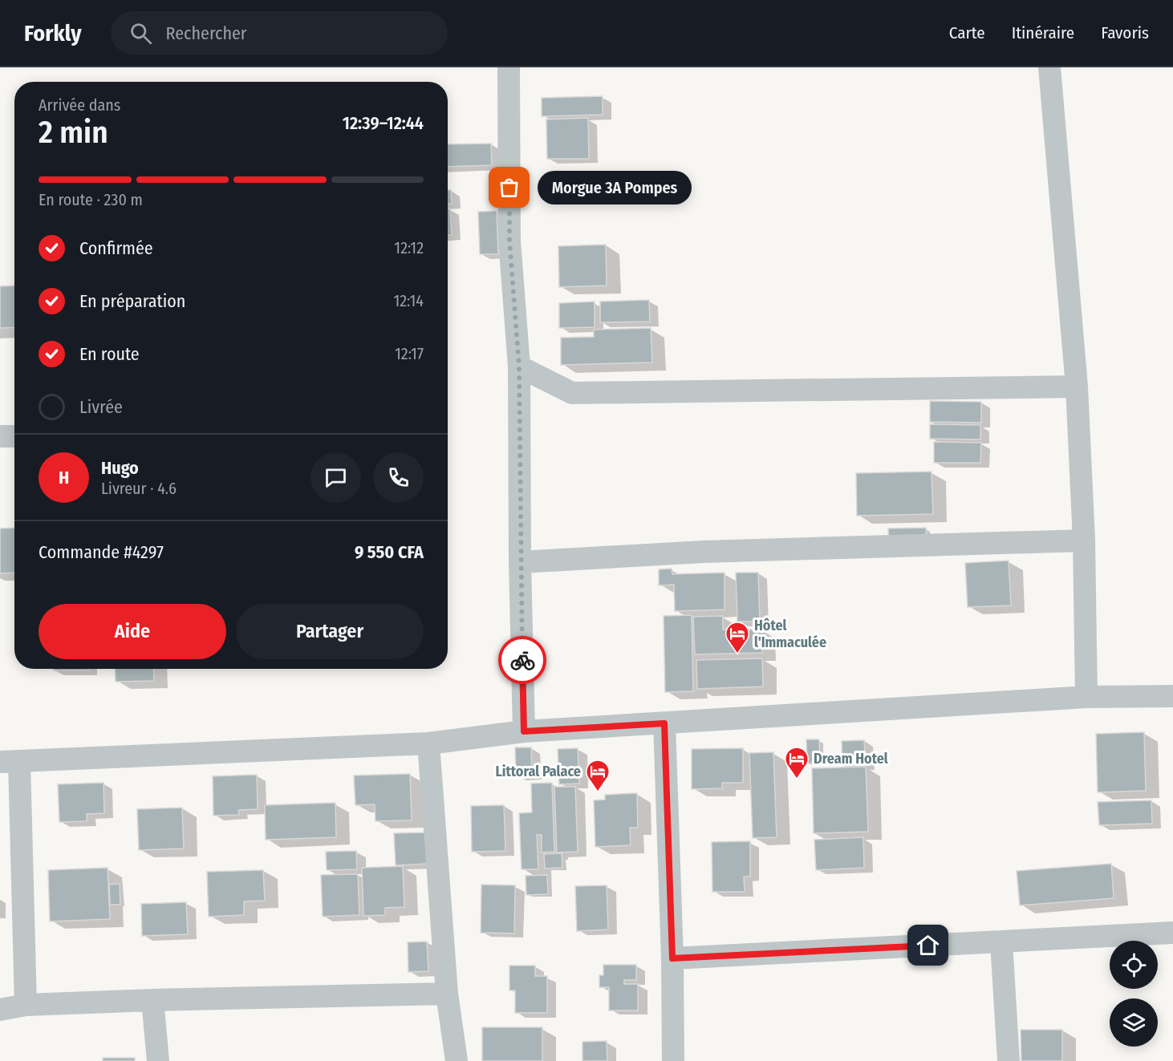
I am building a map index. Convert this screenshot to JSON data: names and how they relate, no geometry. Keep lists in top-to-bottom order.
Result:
{
  "places": {
    "other": ["Morgue 3A Pompes"],
    "hotel": ["Hôtel l'Immaculée", "Dream Hotel", "Littoral Palace"]
  },
  "page": {
    "header": "Forkly",
    "search": "Rechercher",
    "nav": ["Carte", "Itinéraire", "Favoris"],
    "heading": ["2 min", "Arrivée dans", "12:39–12:44"],
    "panel": [
      "Hugo",
      "Livreur · 4.6",
      "Commande #4297",
      "9 550 CFA"
    ],
    "bar": "En route · 230 m",
    "bubble": "Morgue 3A Pompes",
    "list": [
      ["Confirmée", "12:12"],
      ["En préparation", "12:14"],
      ["En route", "12:17"],
      "Livrée"
    ],
    "round": "H",
    "buttons": ["Aide", "Partager"]
  }
}
